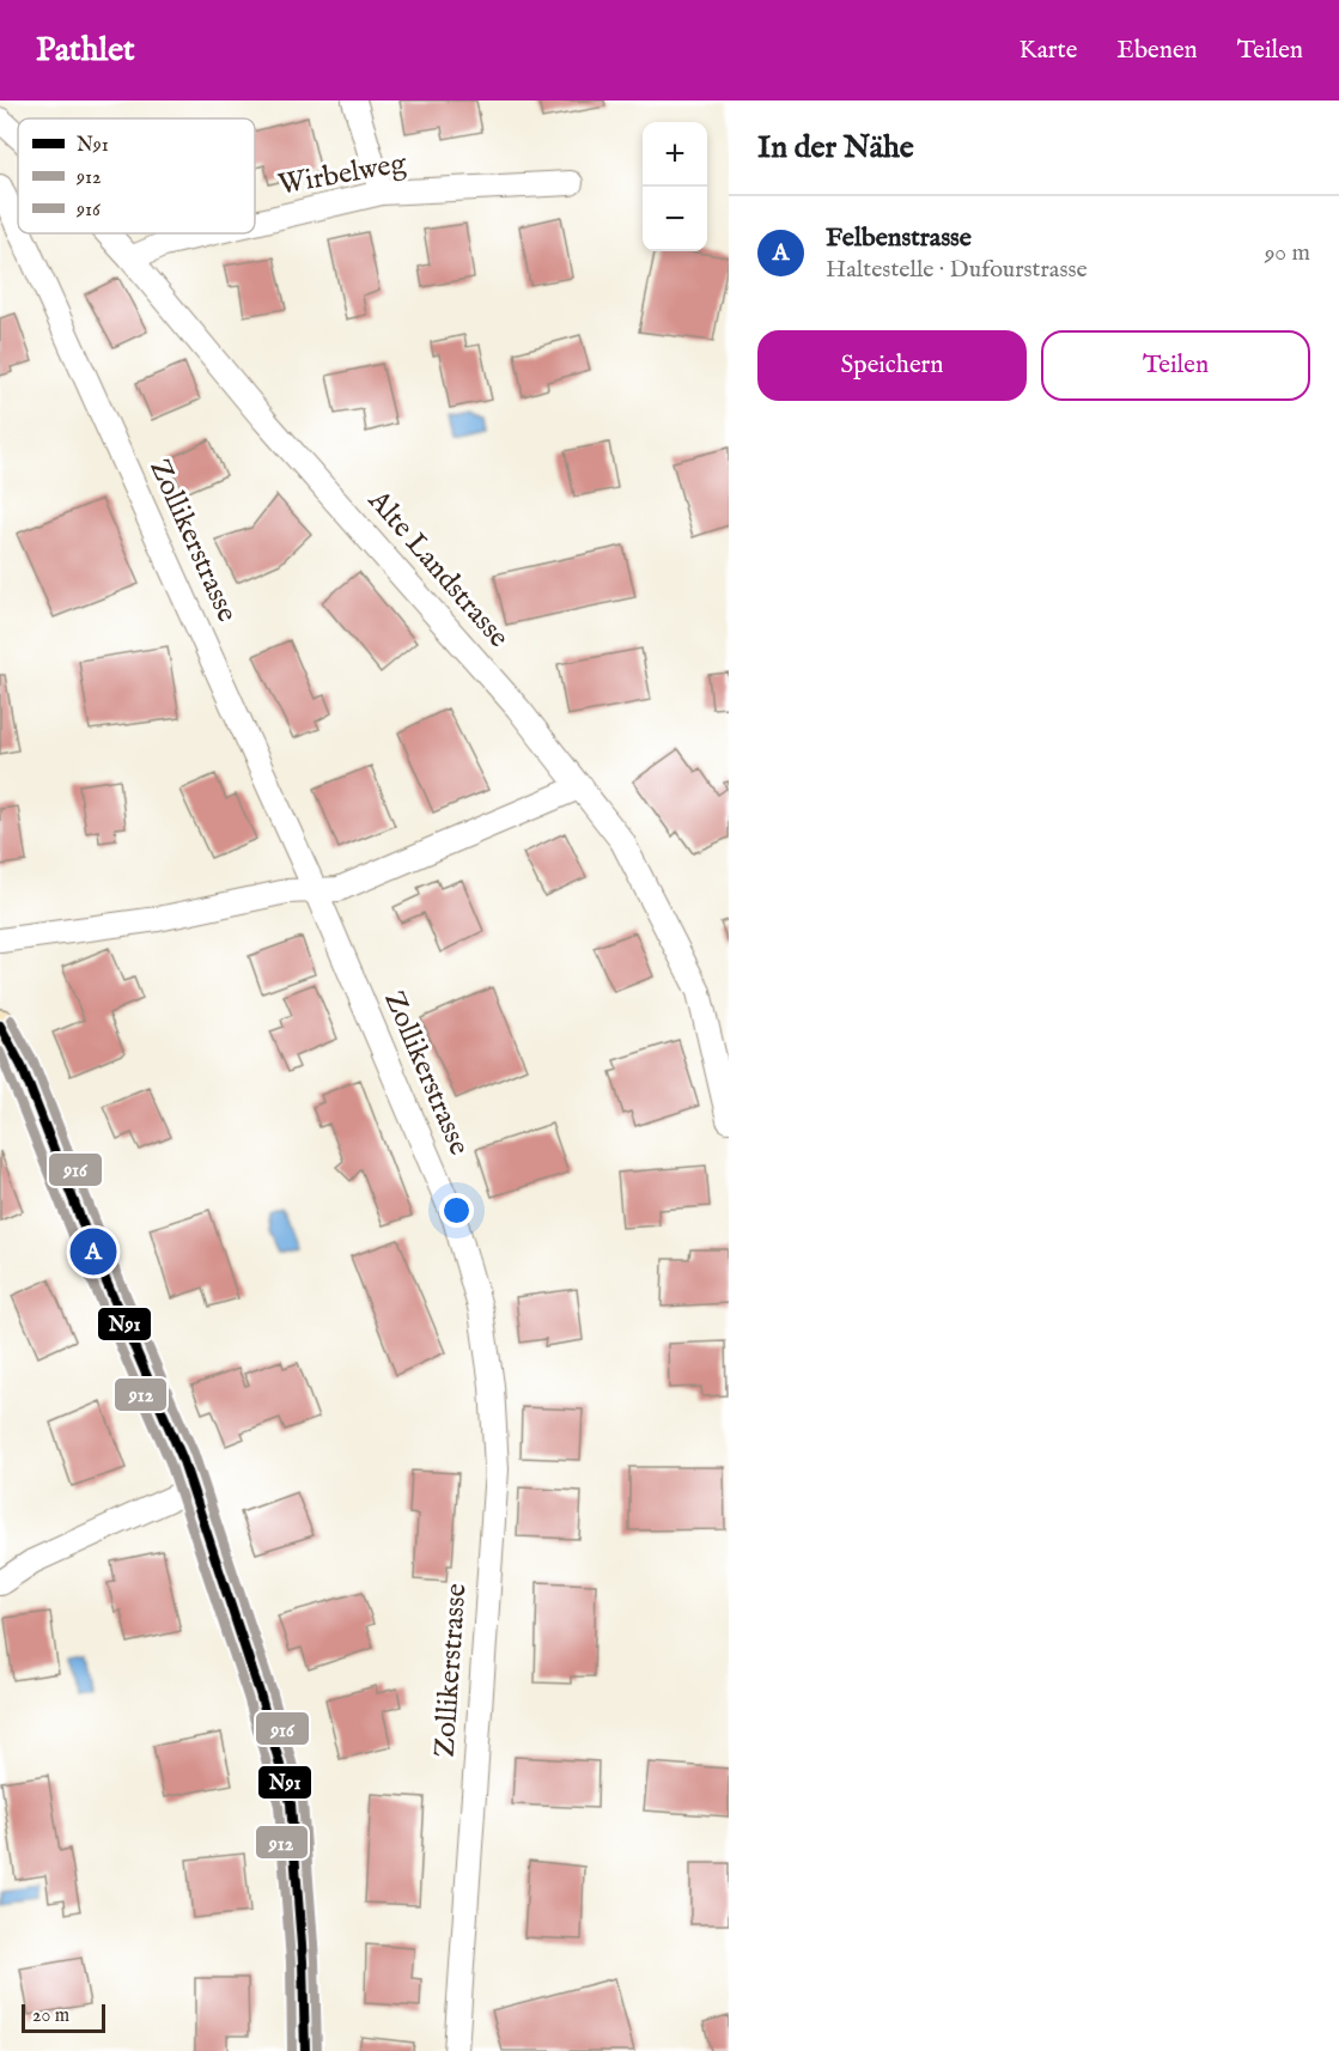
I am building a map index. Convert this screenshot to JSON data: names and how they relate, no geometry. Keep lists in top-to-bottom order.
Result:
{
  "streets": {
    "street": ["Wirbelweg", "Zollikerstrasse", "Alte Landstrasse"]
  },
  "crossings": [
    ["Wirbelweg", "Alte Landstrasse"]
  ],
  "lines": ["transit line 916", "transit line N91", "transit line 912"],
  "legend": ["N91", "912", "916"],
  "scale_bar": "20 m",
  "page": {
    "header": "Pathlet",
    "nav": ["Karte", "Ebenen", "Teilen"],
    "heading": "In der Nähe",
    "map_buttons": ["+", "−"],
    "list": [
      {
        "mark": "A",
        "name": "Felbenstrasse",
        "note": "Haltestelle · Dufourstrasse",
        "value": "90 m"
      }
    ],
    "buttons": ["Speichern", "Teilen"],
    "pins": "A",
    "scale": "20 m"
  }
}
